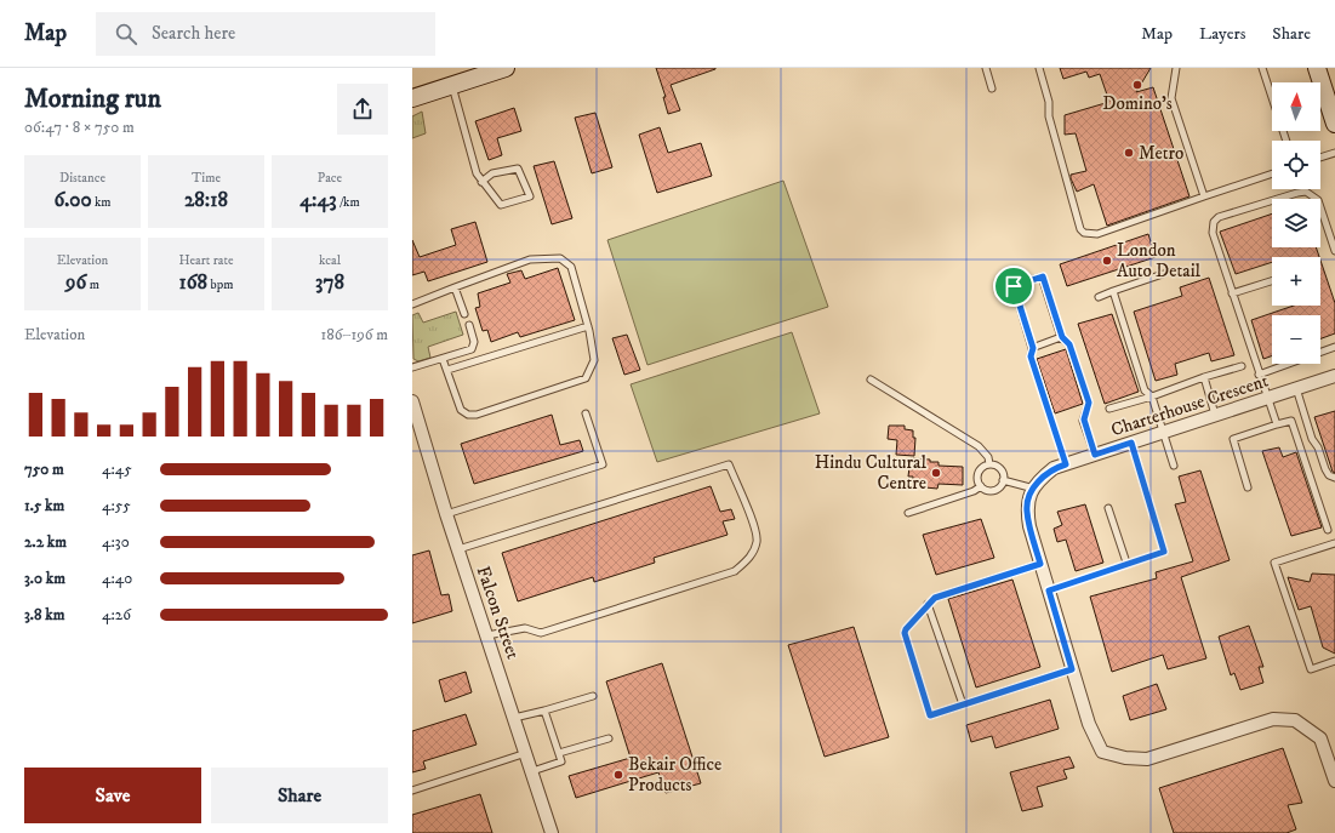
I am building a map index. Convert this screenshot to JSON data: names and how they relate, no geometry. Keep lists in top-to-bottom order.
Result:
{
  "streets": {
    "street": ["Charterhouse Crescent", "Falcon Street"]
  },
  "places": [
    "Domino's",
    "Metro",
    "London Auto Detail",
    "Hindu Cultural Centre",
    "Bekair Office Products"
  ],
  "north": "top",
  "page": {
    "header": "Map",
    "search": "Search here",
    "nav": ["Map", "Layers", "Share"],
    "heading": ["Morning run", "06:47 · 8 × 750 m"],
    "map_buttons": ["+", "−"],
    "stats": [
      ["Distance", "6.00 km"],
      ["Time", "28:18"],
      ["Pace", "4:43 /km"],
      ["Elevation", "96 m"],
      ["Heart rate", "168 bpm"],
      ["kcal", "378"]
    ],
    "chart": ["Elevation", "186–196 m"],
    "list": [
      {
        "name": "750 m",
        "note": "4:45"
      },
      {
        "name": "1.5 km",
        "note": "4:55"
      },
      {
        "name": "2.2 km",
        "note": "4:30"
      },
      {
        "name": "3.0 km",
        "note": "4:40"
      },
      {
        "name": "3.8 km",
        "note": "4:26"
      }
    ],
    "buttons": ["Save", "Share"]
  }
}
